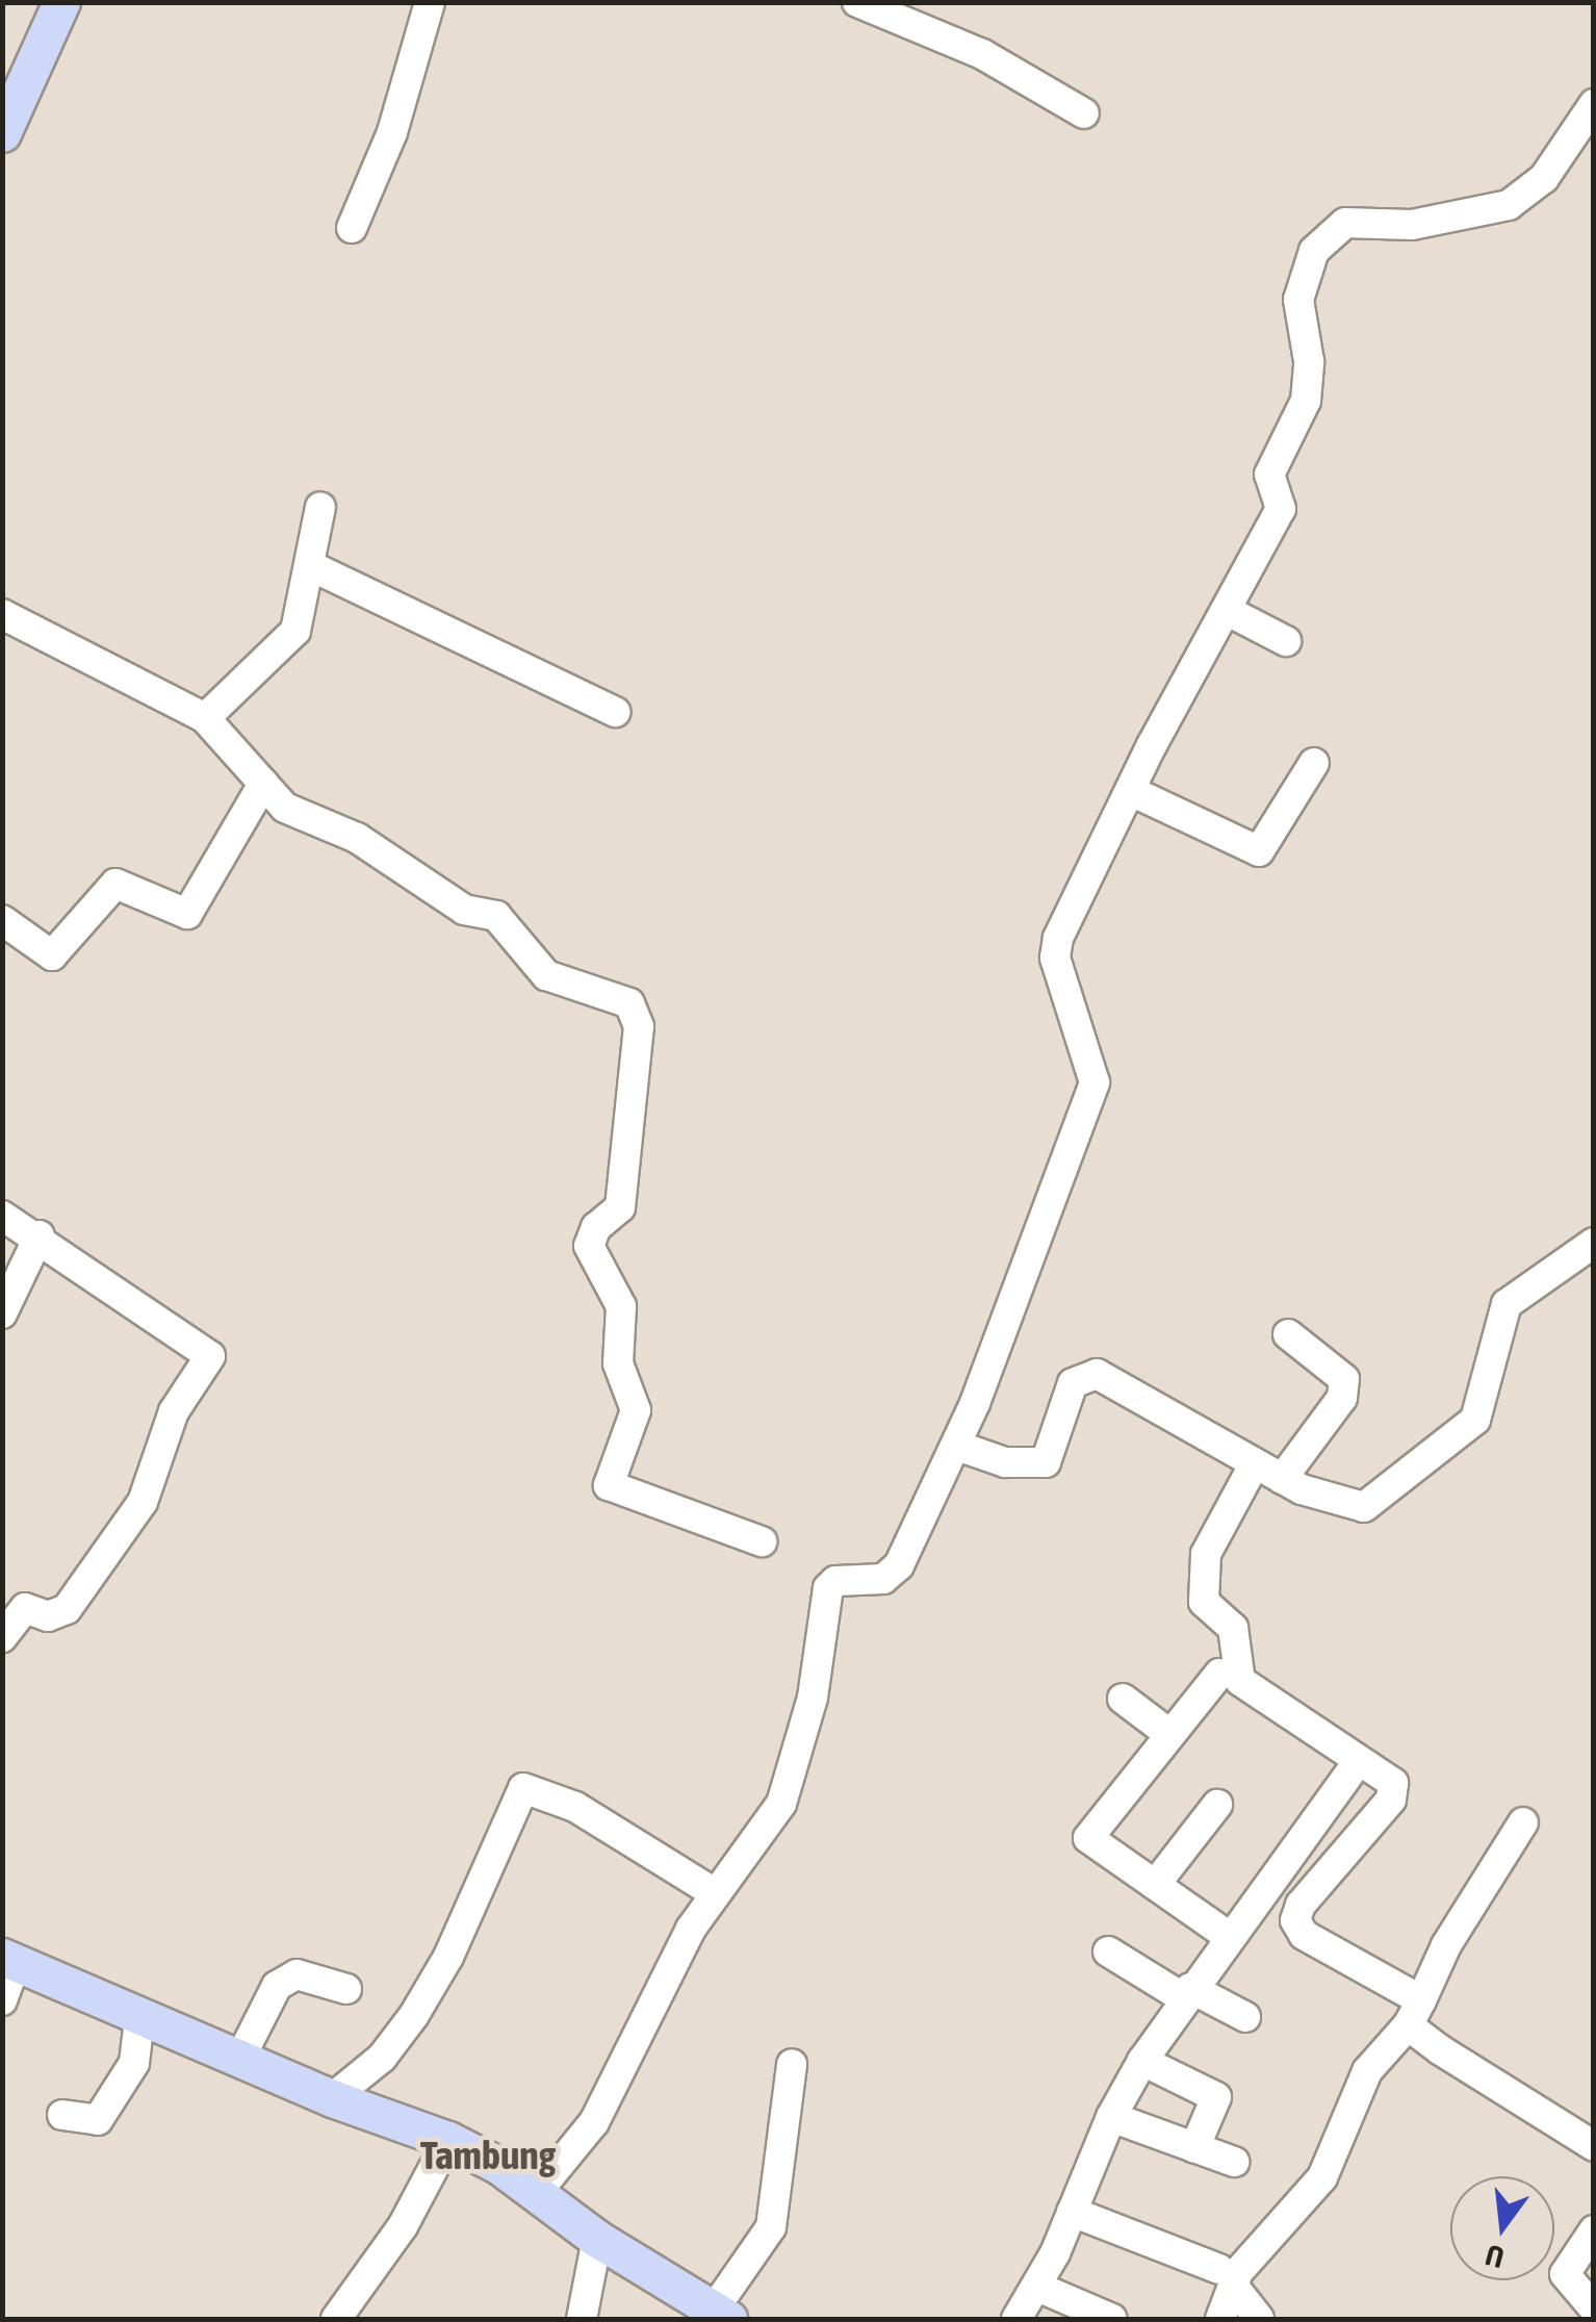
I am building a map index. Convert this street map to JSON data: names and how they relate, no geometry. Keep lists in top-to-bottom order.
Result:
{
  "districts": ["Tambung"],
  "north": "bottom"
}
